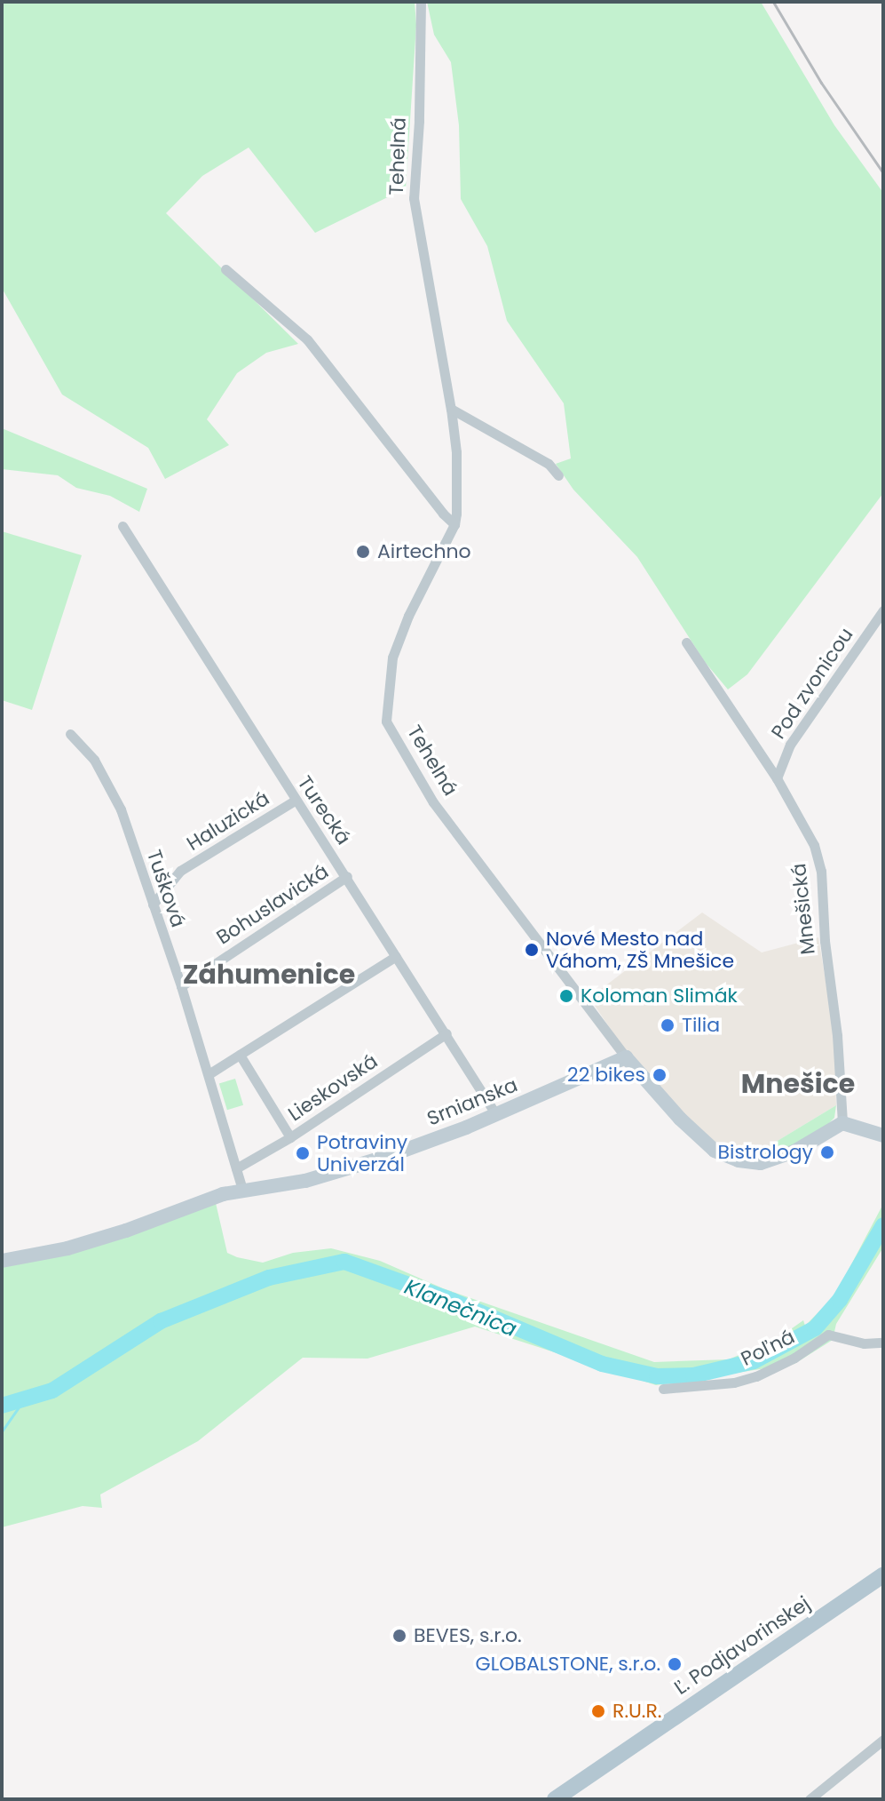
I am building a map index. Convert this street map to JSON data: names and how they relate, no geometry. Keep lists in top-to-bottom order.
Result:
{
  "streets": {
    "main road": ["Ľ. Podjavorinskej"],
    "street": [
      "Tehelná",
      "Pod zvonicou",
      "Turecká",
      "Haluzická",
      "Tušková",
      "Bohuslavická",
      "Mnešická",
      "Lieskovská",
      "Srnianska",
      "Poľná"
    ]
  },
  "crossings": [
    ["Tehelná", "Mnešická"],
    ["Tehelná", "Srnianska"],
    ["Pod zvonicou", "Mnešická"],
    ["Turecká", "Haluzická"],
    ["Turecká", "Bohuslavická"],
    ["Turecká", "Lieskovská"],
    ["Turecká", "Srnianska"],
    ["Haluzická", "Tušková"],
    ["Tušková", "Bohuslavická"],
    ["Tušková", "Lieskovská"],
    ["Tušková", "Srnianska"]
  ],
  "districts": ["Záhumenice", "Mnešice"],
  "water": ["Klanečnica"],
  "places": [
    "Airtechno",
    "Nové Mesto nad Váhom, ZŠ Mnešice",
    "Koloman Slimák",
    "Tilia",
    "22 bikes",
    "Bistrology",
    "Potraviny Univerzál",
    "BEVES, s.r.o.",
    "GLOBALSTONE, s.r.o.",
    "R.U.R."
  ]
}
